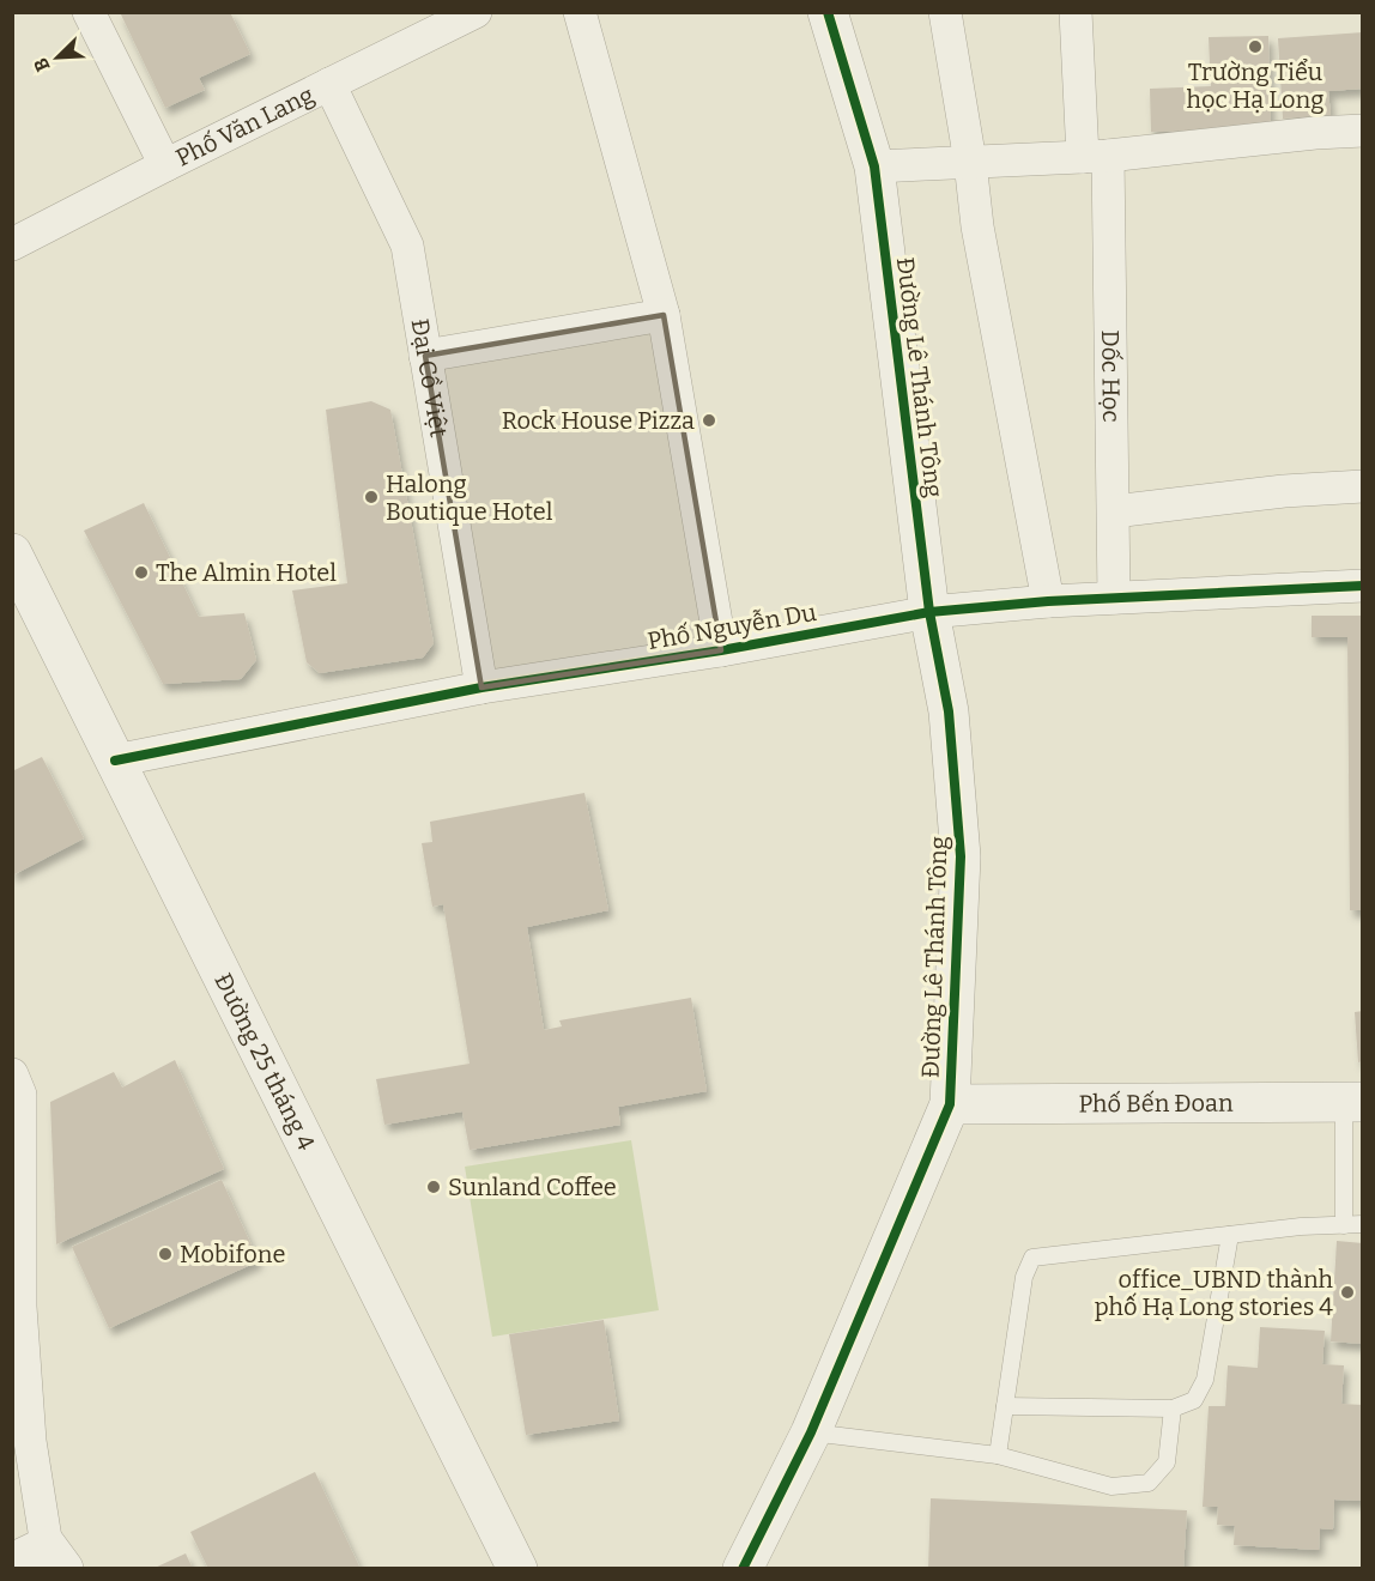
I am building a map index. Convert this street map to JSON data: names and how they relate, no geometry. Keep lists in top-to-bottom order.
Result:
{
  "streets": {
    "street": [
      "Phố Văn Lang",
      "Dốc Học",
      "Đường Lê Thánh Tông",
      "Đại Cồ Việt",
      "Phố Nguyễn Du",
      "Đường 25 tháng 4",
      "Phố Bến Đoan"
    ]
  },
  "crossings": [
    ["Phố Văn Lang", "Đại Cồ Việt"],
    ["Dốc Học", "Phố Nguyễn Du"],
    ["Đường Lê Thánh Tông", "Phố Nguyễn Du"],
    ["Đường Lê Thánh Tông", "Phố Bến Đoan"],
    ["Đại Cồ Việt", "Phố Nguyễn Du"],
    ["Phố Nguyễn Du", "Đường 25 tháng 4"]
  ],
  "places": [
    "Trường Tiểu học Hạ Long",
    "Rock House Pizza",
    "Halong Boutique Hotel",
    "The Almin Hotel",
    "Sunland Coffee",
    "Mobifone",
    "office_UBND thành phố Hạ Long stories 4"
  ],
  "north": "bottom left"
}
